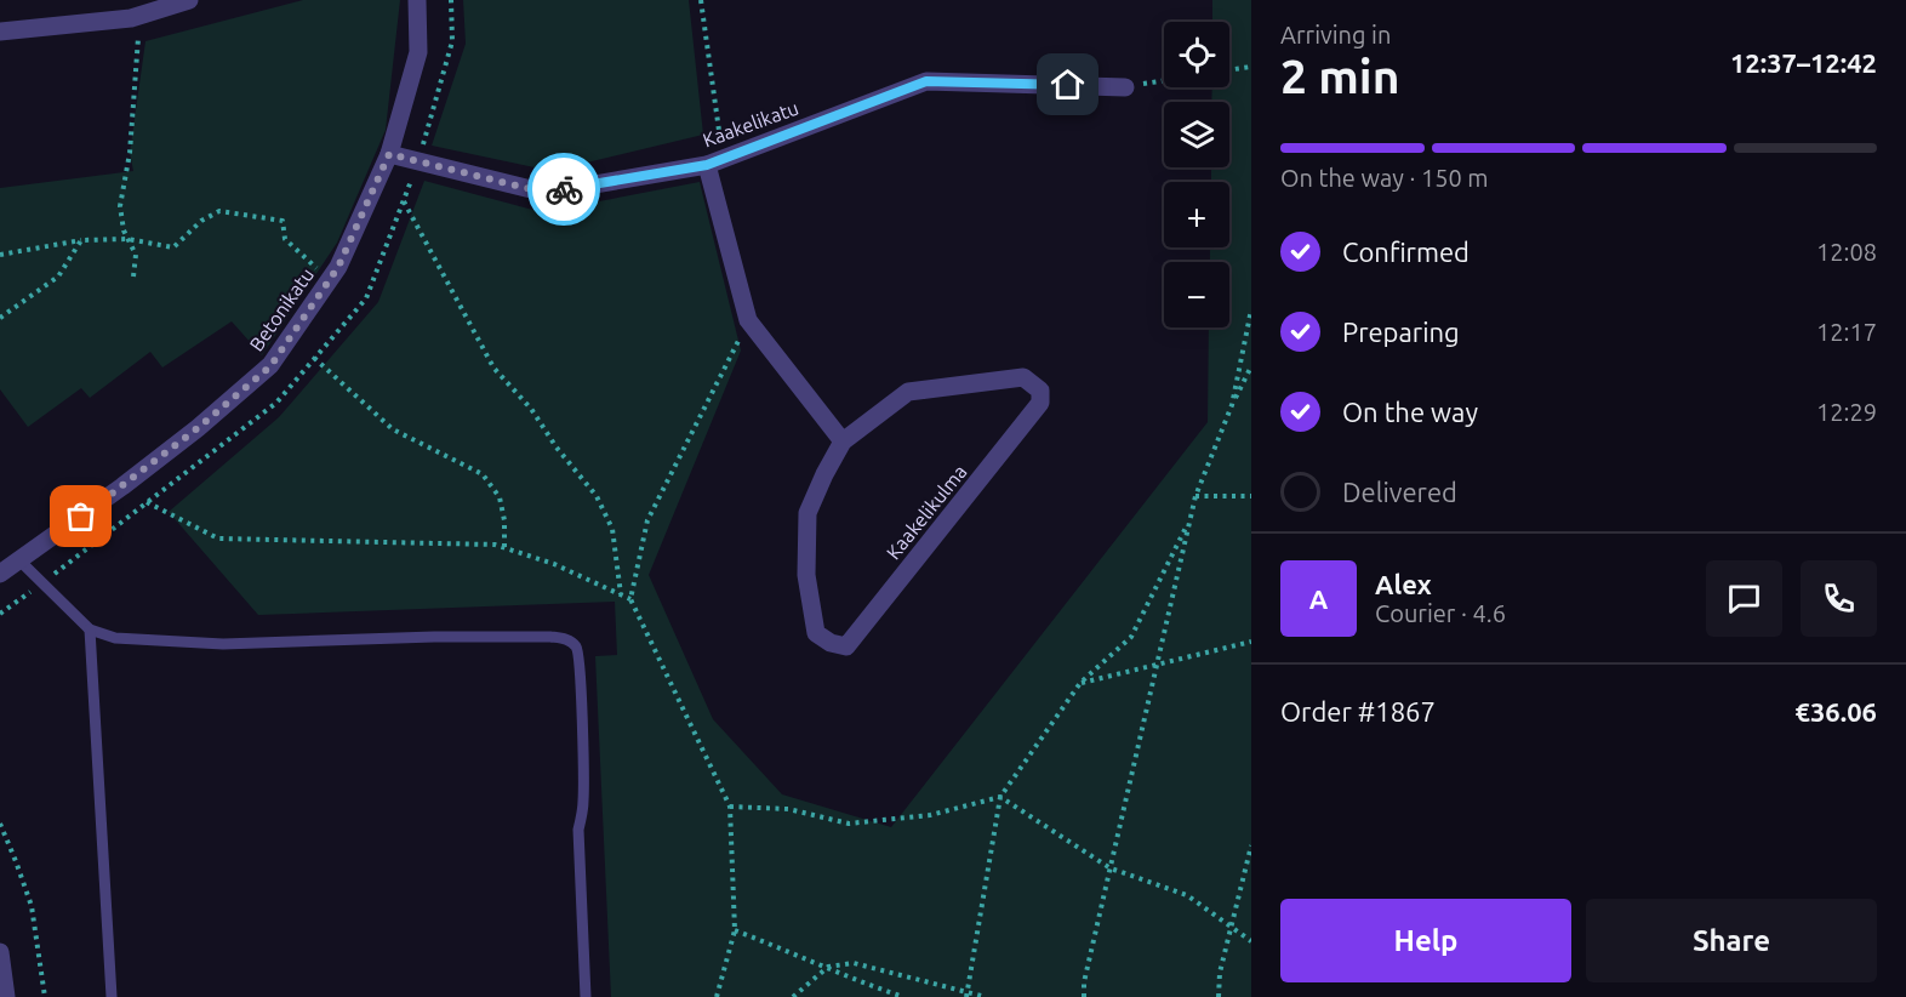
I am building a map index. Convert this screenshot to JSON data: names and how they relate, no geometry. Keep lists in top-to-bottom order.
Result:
{
  "streets": {
    "street": ["Kaakelikatu", "Betonikatu", "Kaakelikulma"]
  },
  "crossings": [
    ["Kaakelikatu", "Betonikatu"]
  ],
  "page": {
    "heading": ["2 min", "Arriving in", "12:37–12:42"],
    "panel": [
      "Alex",
      "Courier · 4.6",
      "Order #1867",
      "€36.06"
    ],
    "map_buttons": ["+", "−"],
    "bar": "On the way · 150 m",
    "list": [
      ["Confirmed", "12:08"],
      ["Preparing", "12:17"],
      ["On the way", "12:29"],
      "Delivered"
    ],
    "round": "A",
    "buttons": ["Help", "Share"]
  }
}
